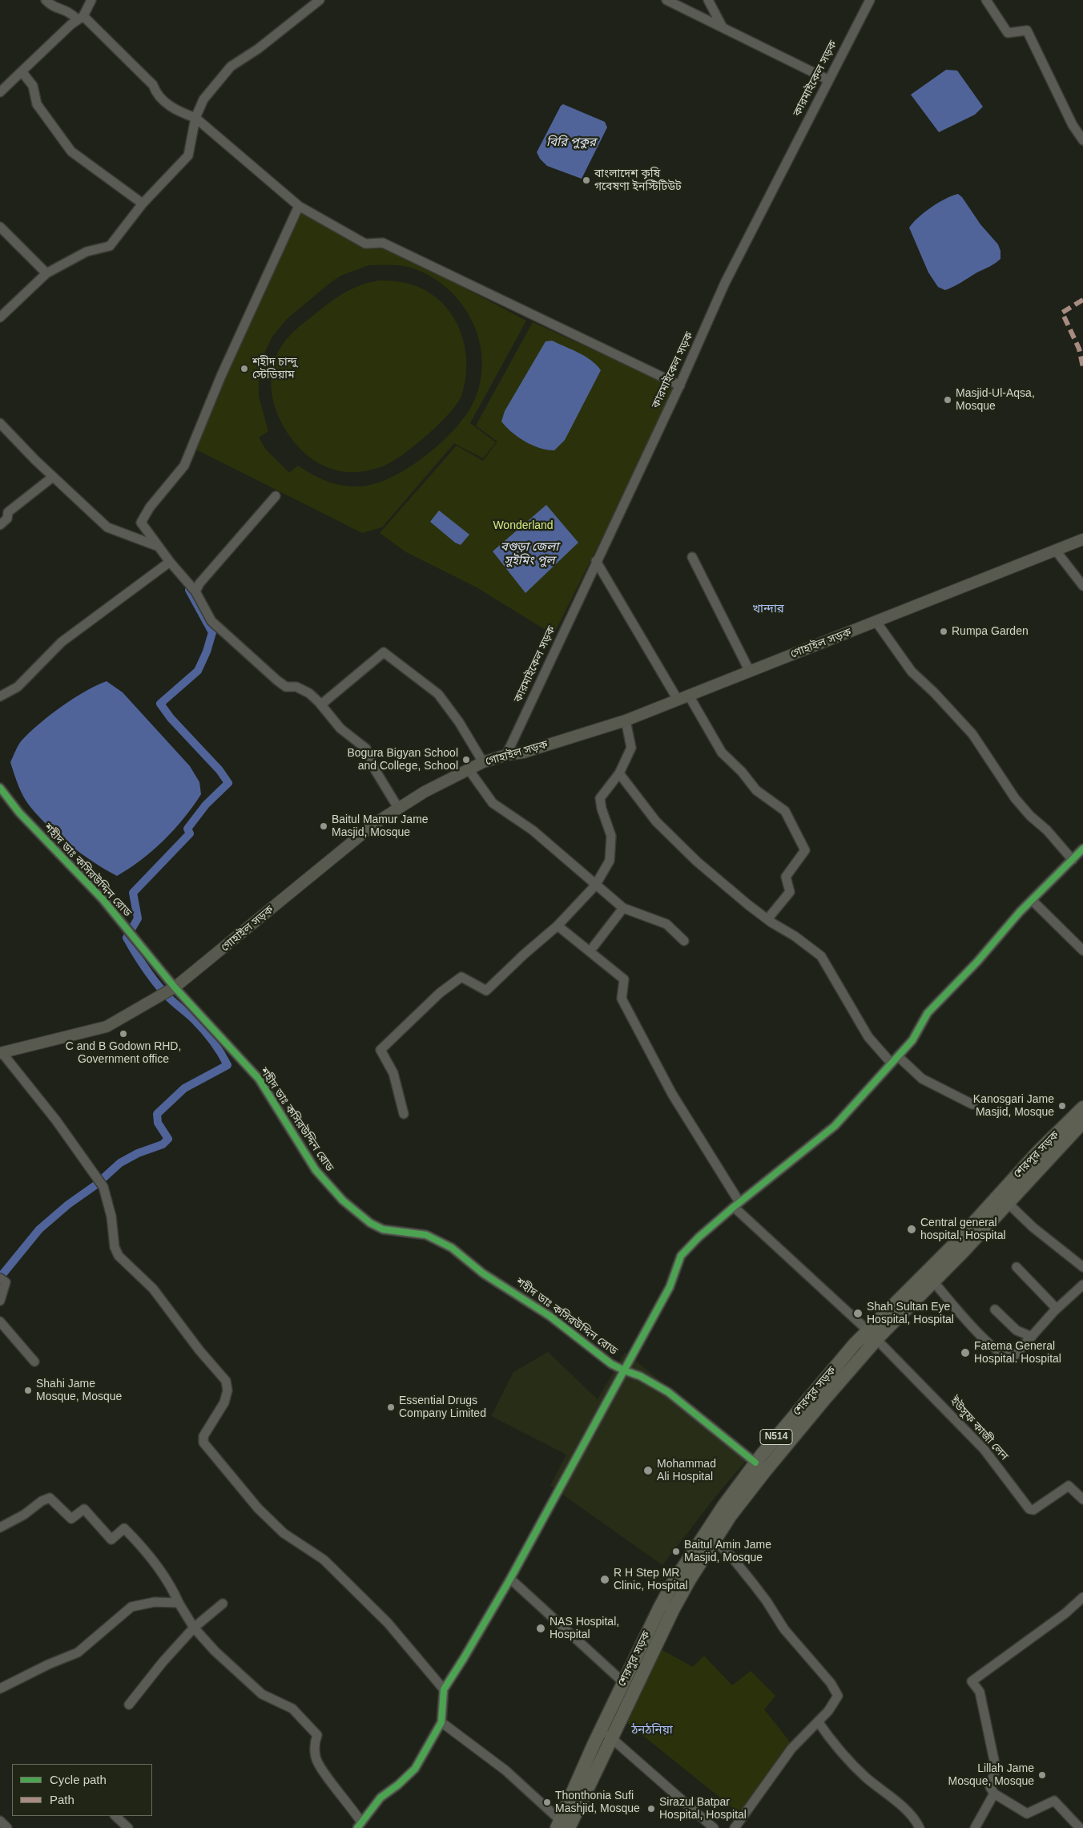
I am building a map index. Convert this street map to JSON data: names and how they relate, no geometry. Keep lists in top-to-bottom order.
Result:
{
  "streets": {
    "highway": ["শেরপুর সড়ক", "N514"],
    "main road": ["গোহাইল সড়ক"],
    "street": ["কারমাইকেল সড়ক", "শহীদ ডাঃ কসিরউদ্দিন রোড", "ইউসুফ কাজী লেন"]
  },
  "crossings": [
    ["কারমাইকেল সড়ক", "গোহাইল সড়ক"],
    ["গোহাইল সড়ক", "শহীদ ডাঃ কসিরউদ্দিন রোড"],
    ["শহীদ ডাঃ কসিরউদ্দিন রোড", "শেরপুর সড়ক"],
    ["শেরপুর সড়ক", "ইউসুফ কাজী লেন"]
  ],
  "districts": ["খান্দার", "ঠনঠনিয়া"],
  "water": ["বিরি পুকুর", "বগুড়া জেলা সুইমিং পুল"],
  "parks": ["Wonderland"],
  "places": [
    "বাংলাদেশ কৃষি গবেষণা ইনস্টিটিউট",
    "শহীদ চান্দু স্টেডিয়াম",
    "Masjid-Ul-Aqsa, Mosque",
    "Rumpa Garden",
    "Bogura Bigyan School and College, School",
    "Baitul Mamur Jame Masjid, Mosque",
    "C and B Godown RHD, Government office",
    "Kanosgari Jame Masjid, Mosque",
    "Central general hospital, Hospital",
    "Shah Sultan Eye Hospital, Hospital",
    "Fatema General Hospital. Hospital",
    "Shahi Jame Mosque, Mosque",
    "Essential Drugs Company Limited",
    "Mohammad Ali Hospital",
    "Baitul Amin Jame Masjid, Mosque",
    "R H Step MR Clinic, Hospital",
    "NAS Hospital, Hospital",
    "Lillah Jame Mosque, Mosque",
    "Thonthonia Sufi Mashjid, Mosque",
    "Sirazul Batpar Hospital, Hospital"
  ],
  "legend": ["Cycle path", "Path"]
}
